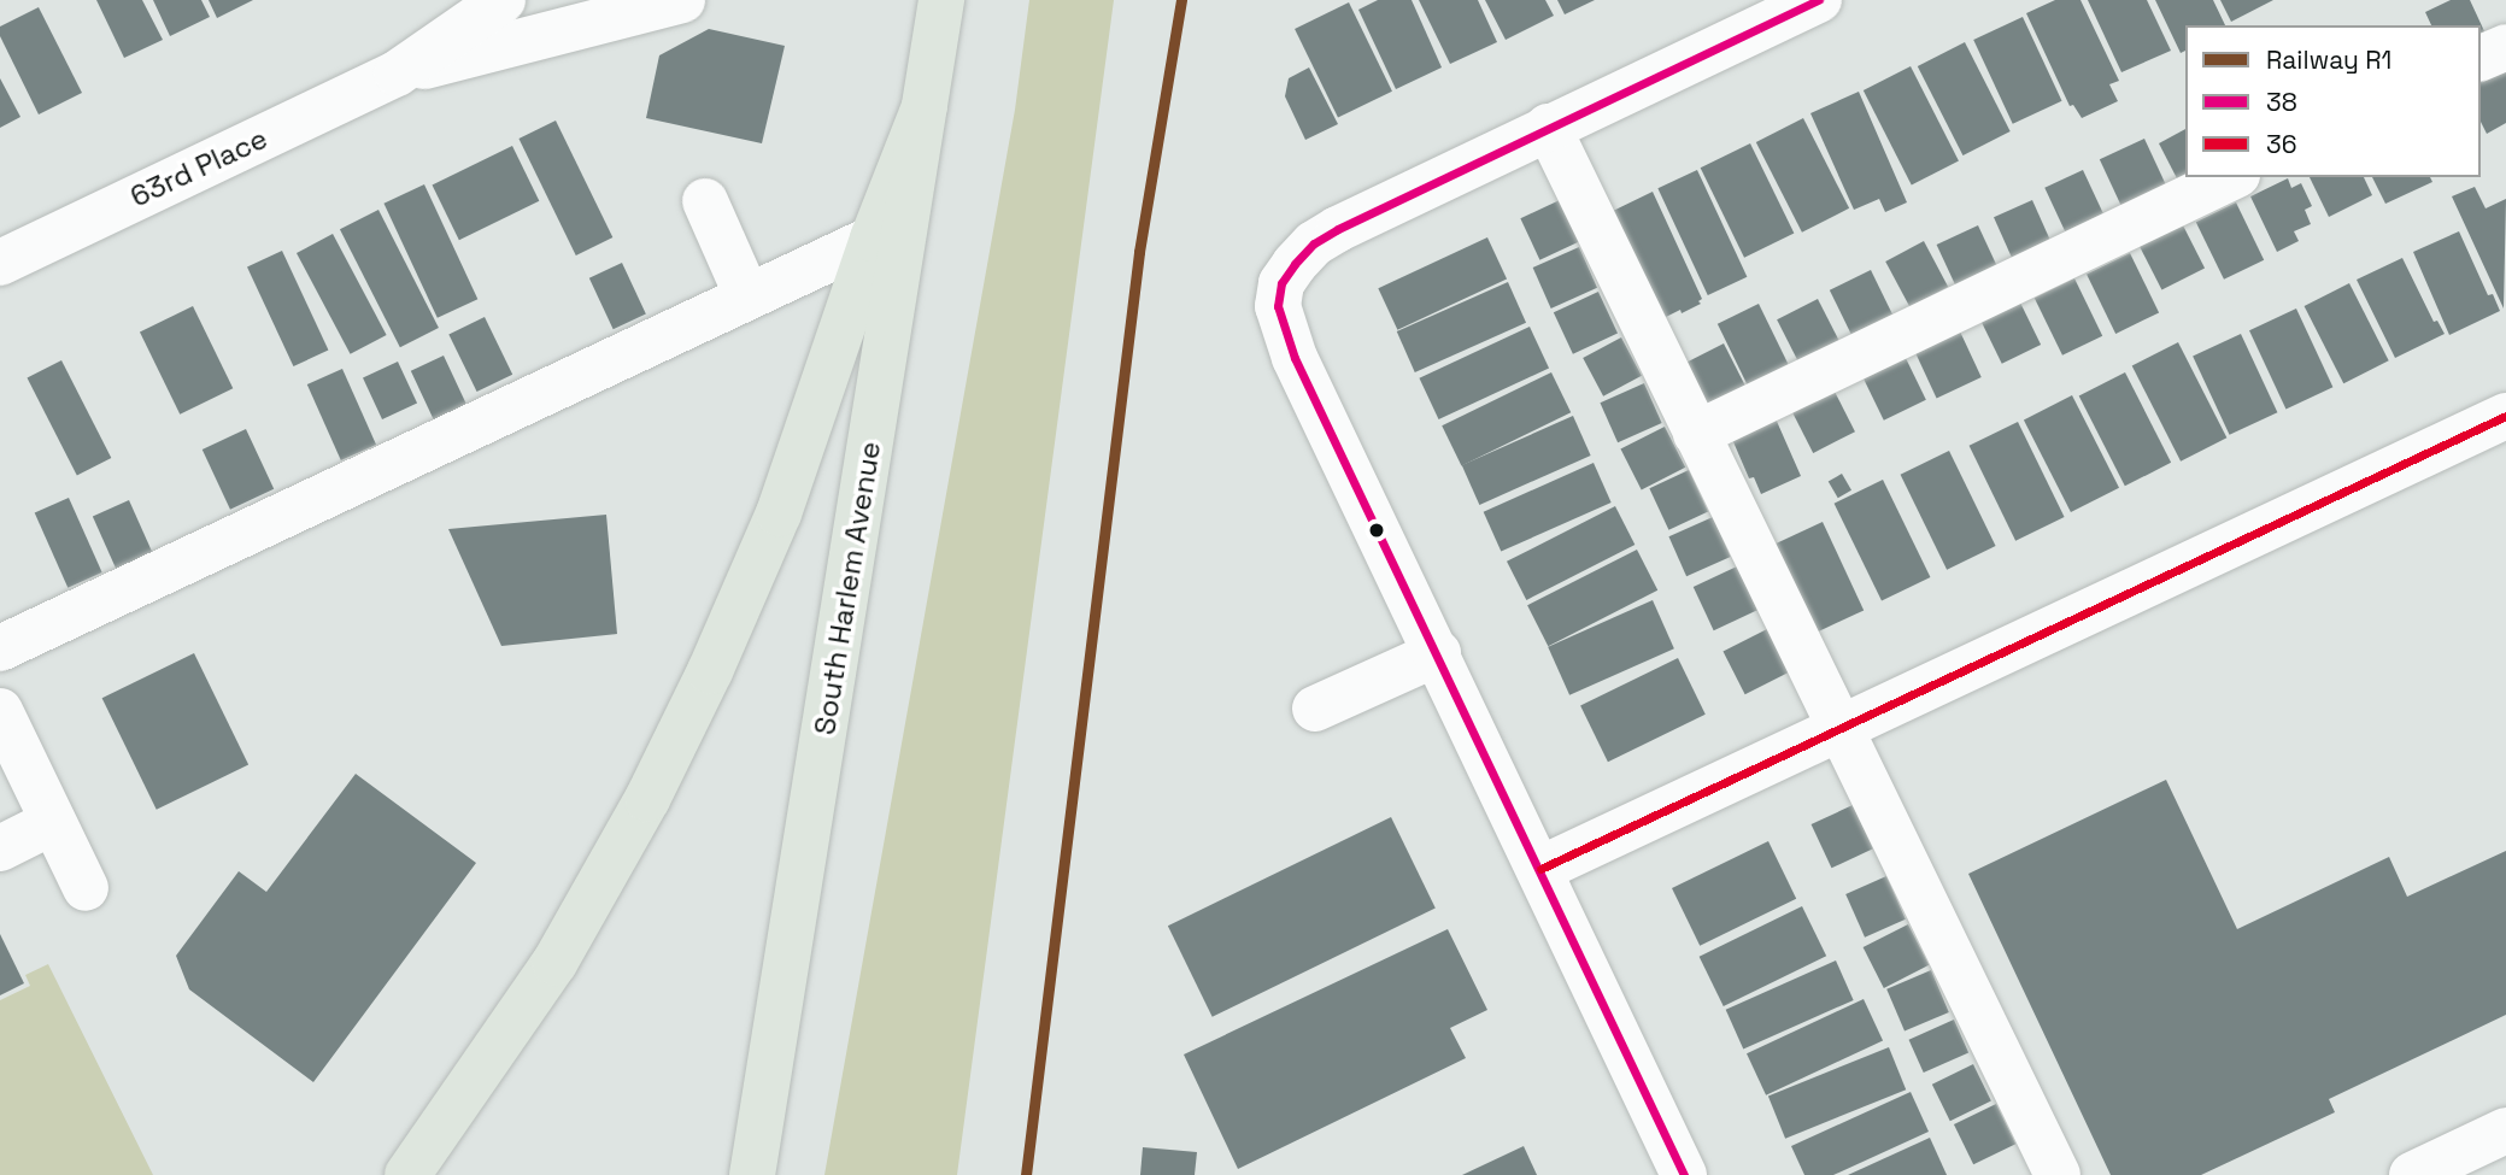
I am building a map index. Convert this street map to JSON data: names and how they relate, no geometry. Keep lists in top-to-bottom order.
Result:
{
  "streets": {
    "main road": ["South Harlem Avenue"],
    "street": ["63rd Place"]
  },
  "lines": ["rail line R1", "transit line 38", "transit line 36"],
  "legend": ["Railway R1", "38", "36"]
}
